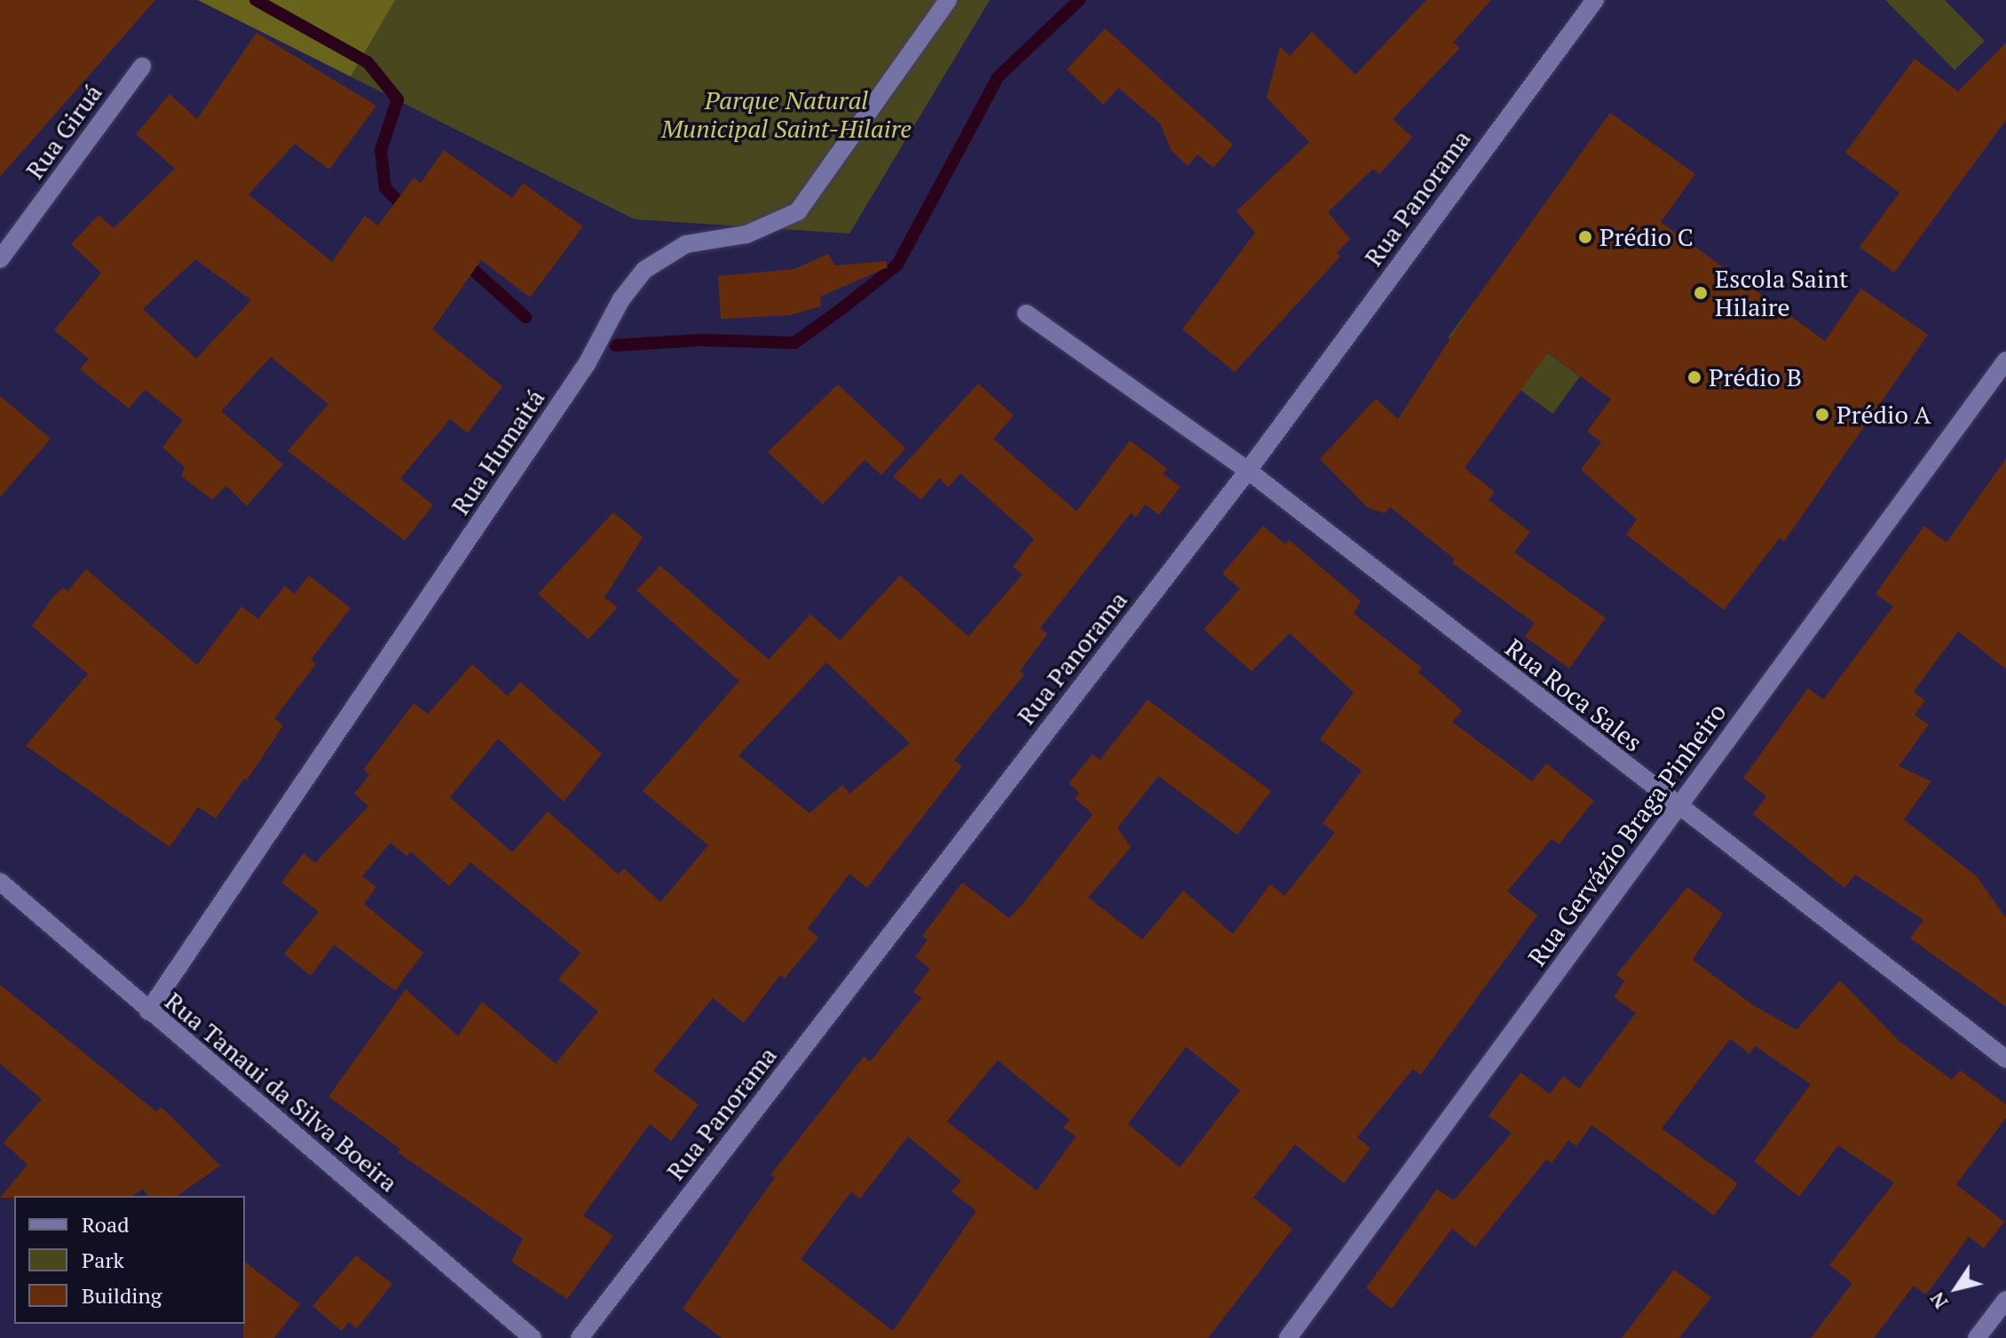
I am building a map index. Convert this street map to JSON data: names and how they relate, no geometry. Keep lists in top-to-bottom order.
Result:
{
  "streets": {
    "street": [
      "Rua Giruá",
      "Rua Panorama",
      "Rua Humaitá",
      "Rua Roca Sales",
      "Rua Gervázio Braga Pinheiro",
      "Rua Tanaui da Silva Boeira"
    ]
  },
  "crossings": [
    ["Rua Panorama", "Rua Roca Sales"],
    ["Rua Humaitá", "Rua Tanaui da Silva Boeira"],
    ["Rua Roca Sales", "Rua Gervázio Braga Pinheiro"]
  ],
  "parks": ["Parque Natural Municipal Saint-Hilaire"],
  "places": [
    "Prédio C",
    "Escola Saint Hilaire",
    "Prédio B",
    "Prédio A"
  ],
  "legend": ["Road", "Park", "Building"],
  "north": "bottom left"
}
